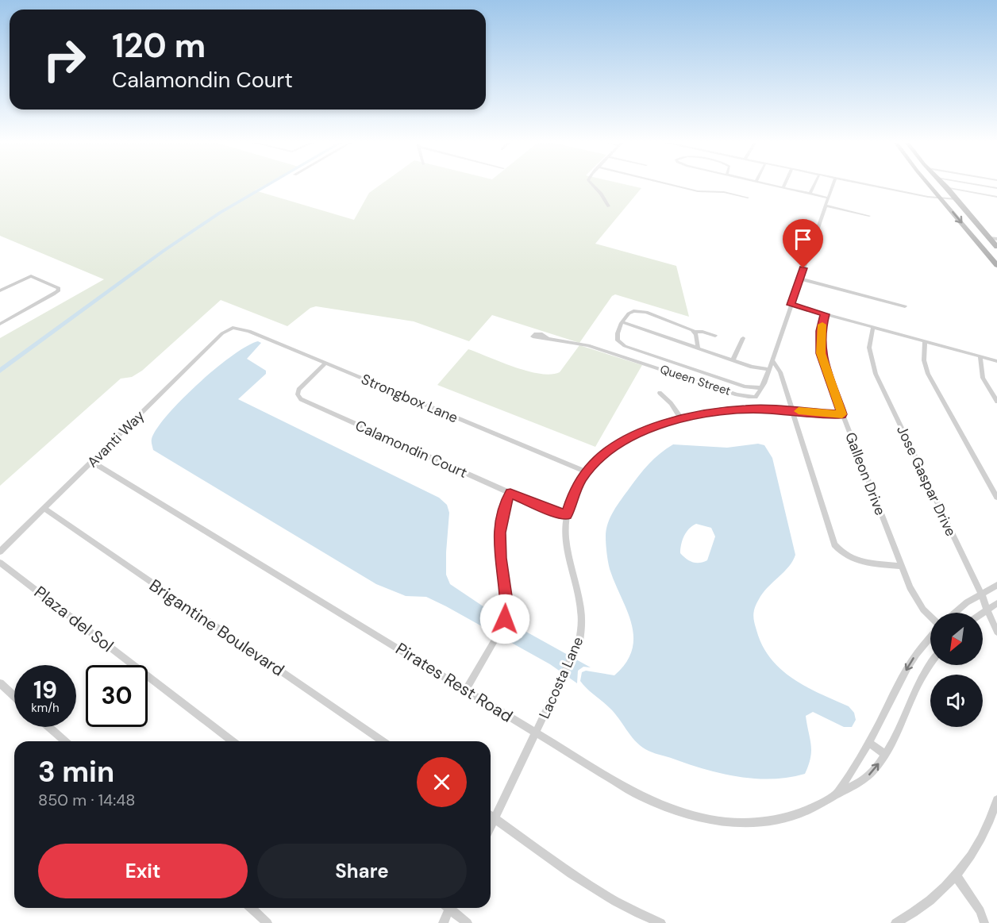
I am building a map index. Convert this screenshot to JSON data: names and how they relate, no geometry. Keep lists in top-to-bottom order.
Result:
{
  "streets": {
    "street": [
      "Queen Street",
      "Strongbox Lane",
      "Avanti Way",
      "Calamondin Court",
      "Galleon Drive",
      "Jose Gaspar Drive",
      "Plaza del Sol",
      "Brigantine Boulevard",
      "Lacosta Lane",
      "Pirates Rest Road"
    ]
  },
  "crossings": [
    ["Strongbox Lane", "Avanti Way"],
    ["Strongbox Lane", "Calamondin Court"],
    ["Strongbox Lane", "Lacosta Lane"],
    ["Avanti Way", "Brigantine Boulevard"],
    ["Avanti Way", "Pirates Rest Road"],
    ["Calamondin Court", "Lacosta Lane"],
    ["Galleon Drive", "Lacosta Lane"],
    ["Lacosta Lane", "Pirates Rest Road"]
  ],
  "north": "bottom left",
  "page": {
    "turn": ["120 m", "Calamondin Court"],
    "speed": "19 km/h",
    "limit": "30",
    "heading": ["3 min", "850 m · 14:48"],
    "buttons": ["Exit", "Share"]
  }
}
